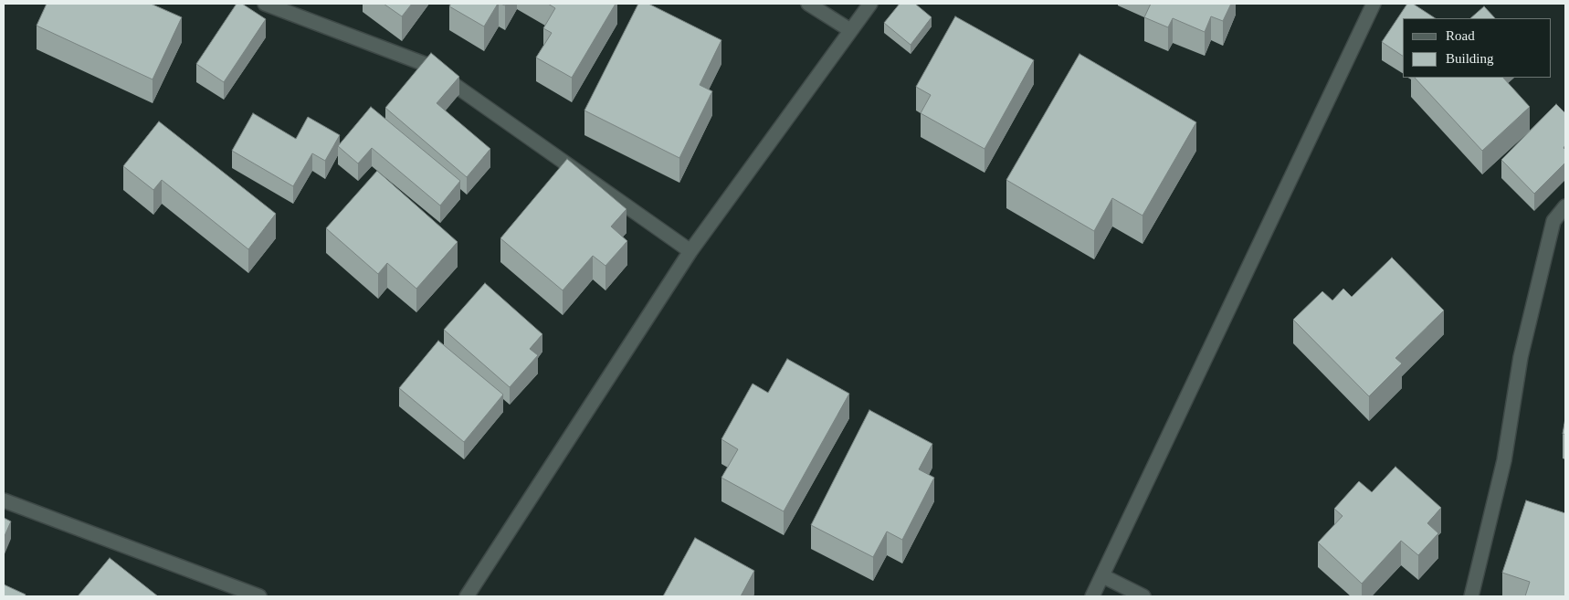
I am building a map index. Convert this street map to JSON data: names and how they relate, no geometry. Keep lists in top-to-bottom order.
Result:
{
  "legend": ["Road", "Building"]
}
